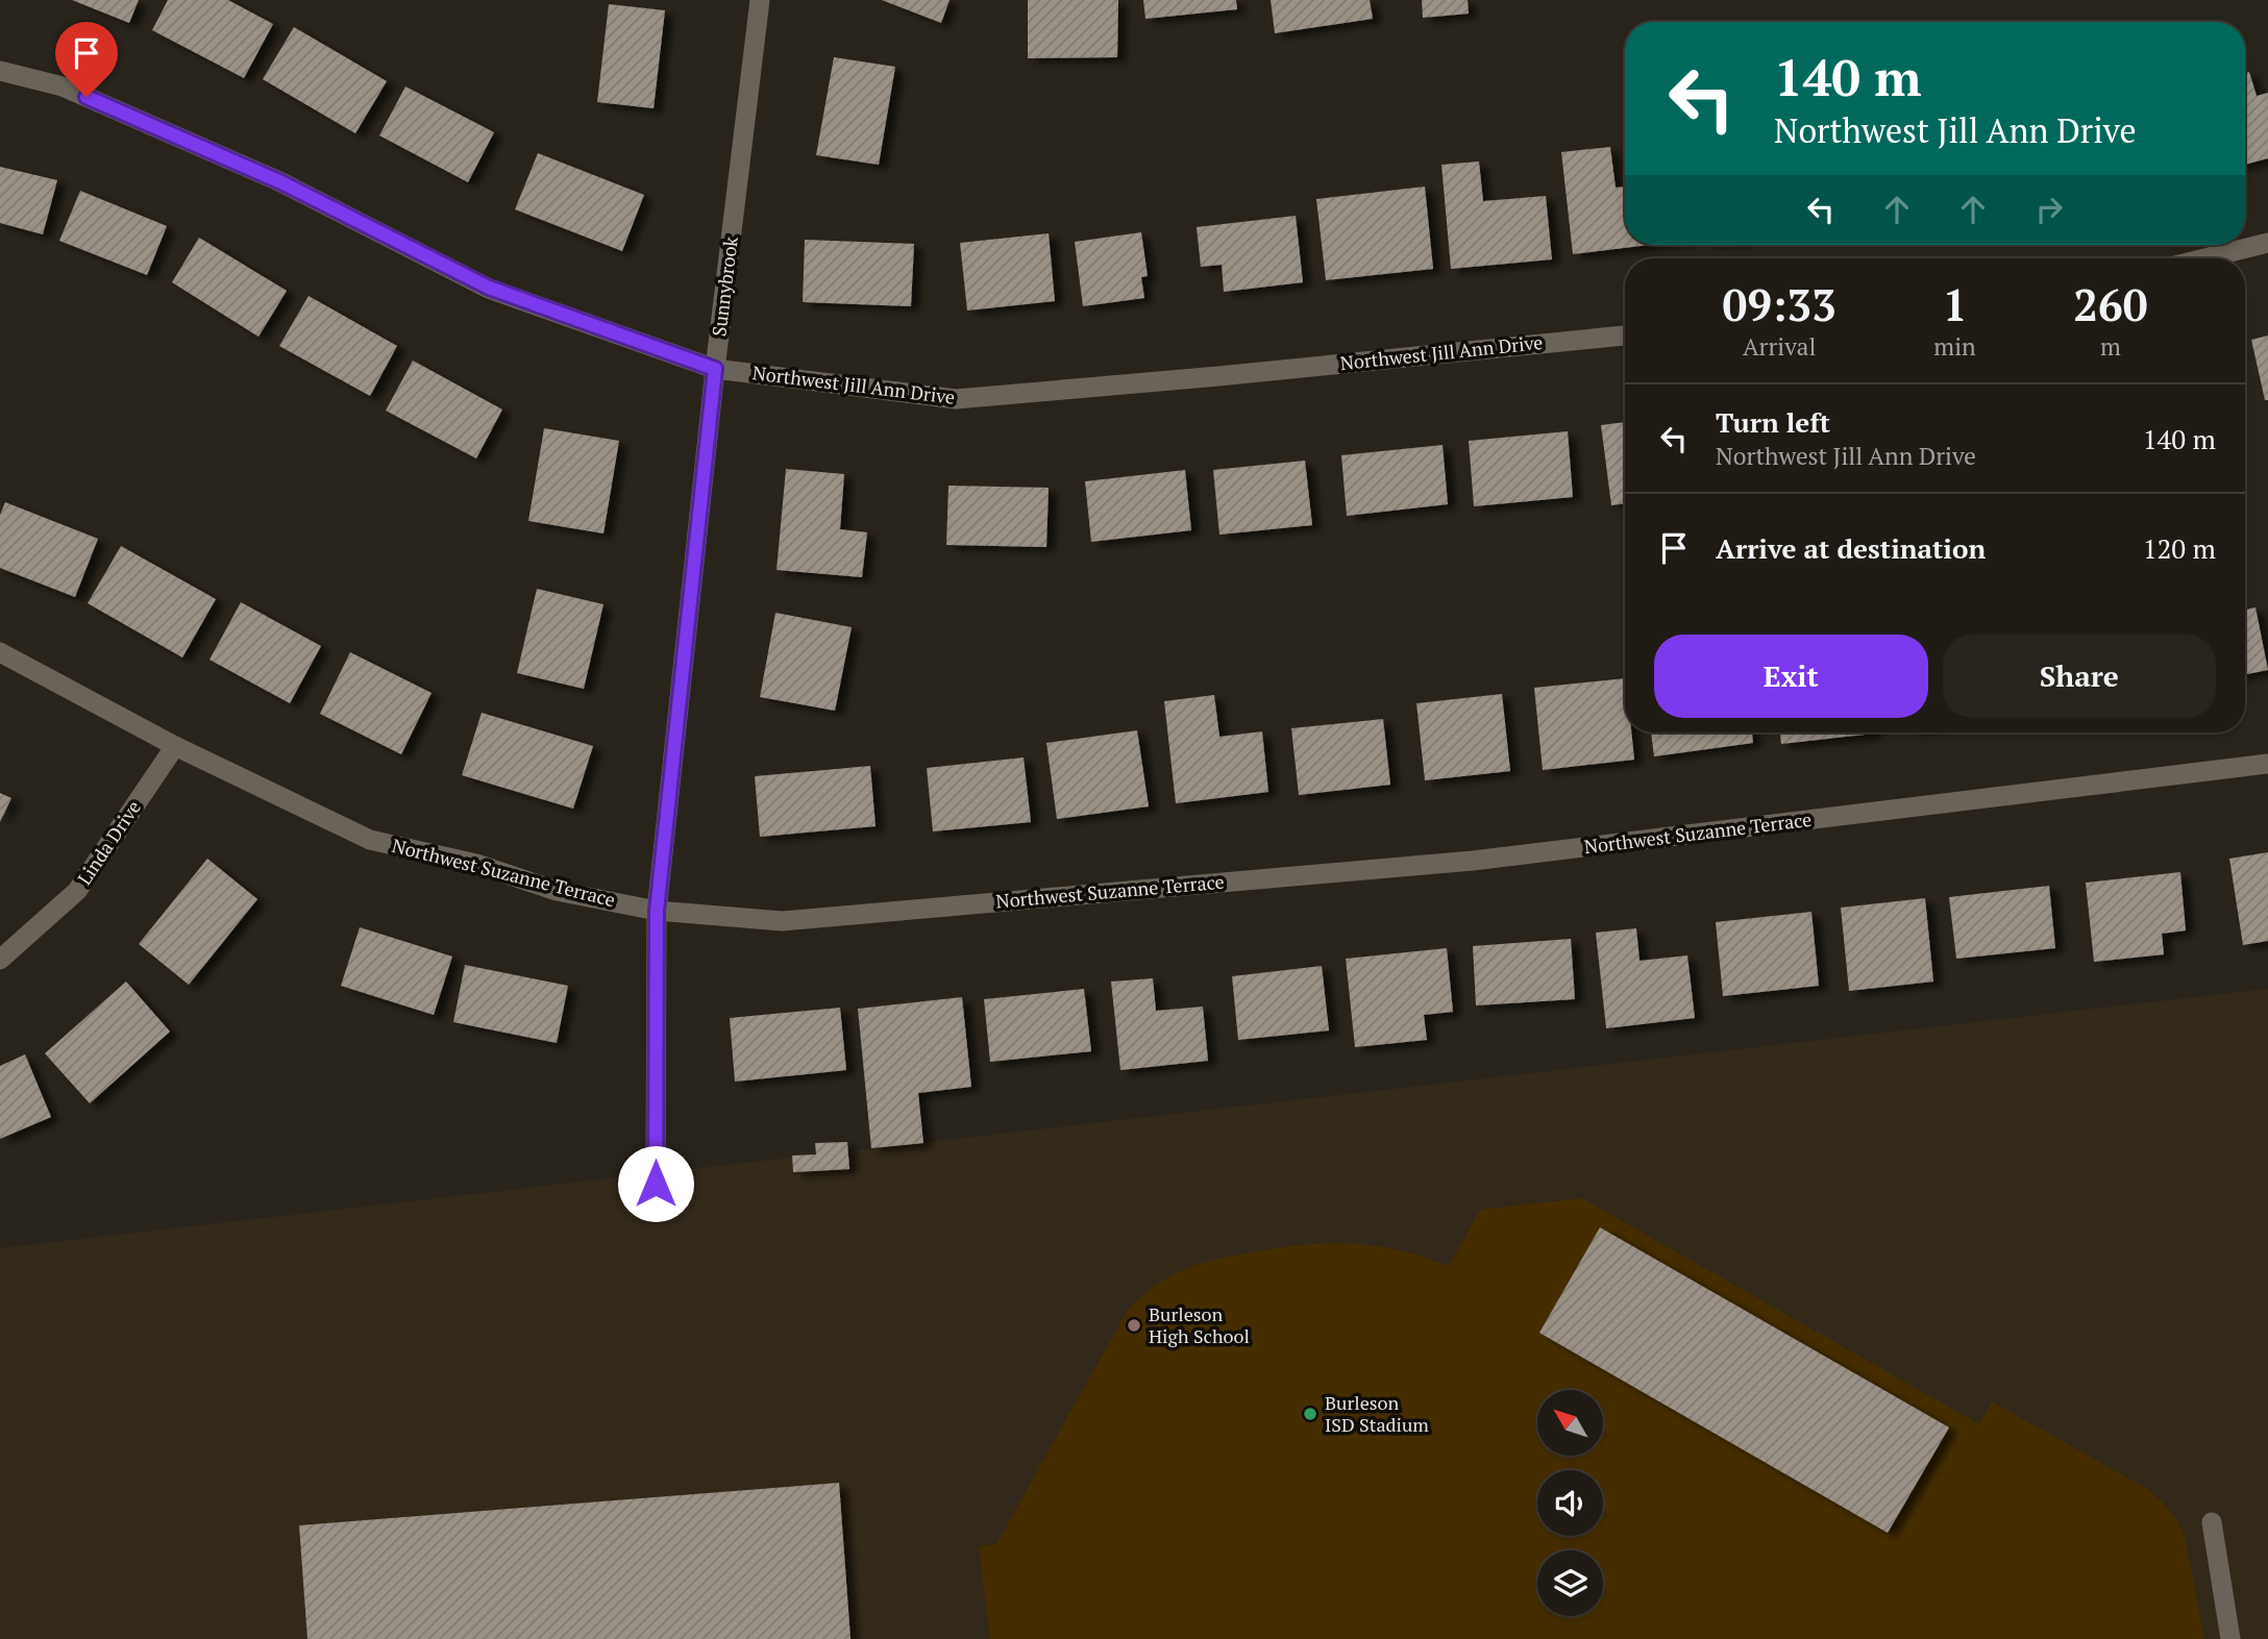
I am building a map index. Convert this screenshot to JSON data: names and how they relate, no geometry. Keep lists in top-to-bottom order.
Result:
{
  "streets": {
    "street": [
      "Sunnybrook",
      "Northwest Jill Ann Drive",
      "Northwest Suzanne Terrace",
      "Linda Drive"
    ]
  },
  "crossings": [
    ["Sunnybrook", "Northwest Jill Ann Drive"],
    ["Sunnybrook", "Northwest Suzanne Terrace"],
    ["Northwest Suzanne Terrace", "Linda Drive"]
  ],
  "places": ["Burleson High School", "Burleson ISD Stadium"],
  "north": "top left",
  "page": {
    "turn": ["140 m", "Northwest Jill Ann Drive"],
    "eta": [
      "09:33",
      "Arrival",
      "1",
      "min",
      "260",
      "m"
    ],
    "list": [
      {
        "name": "Turn left",
        "note": "Northwest Jill Ann Drive",
        "value": "140 m"
      },
      {
        "name": "Arrive at destination",
        "value": "120 m"
      }
    ],
    "buttons": ["Exit", "Share"]
  }
}
